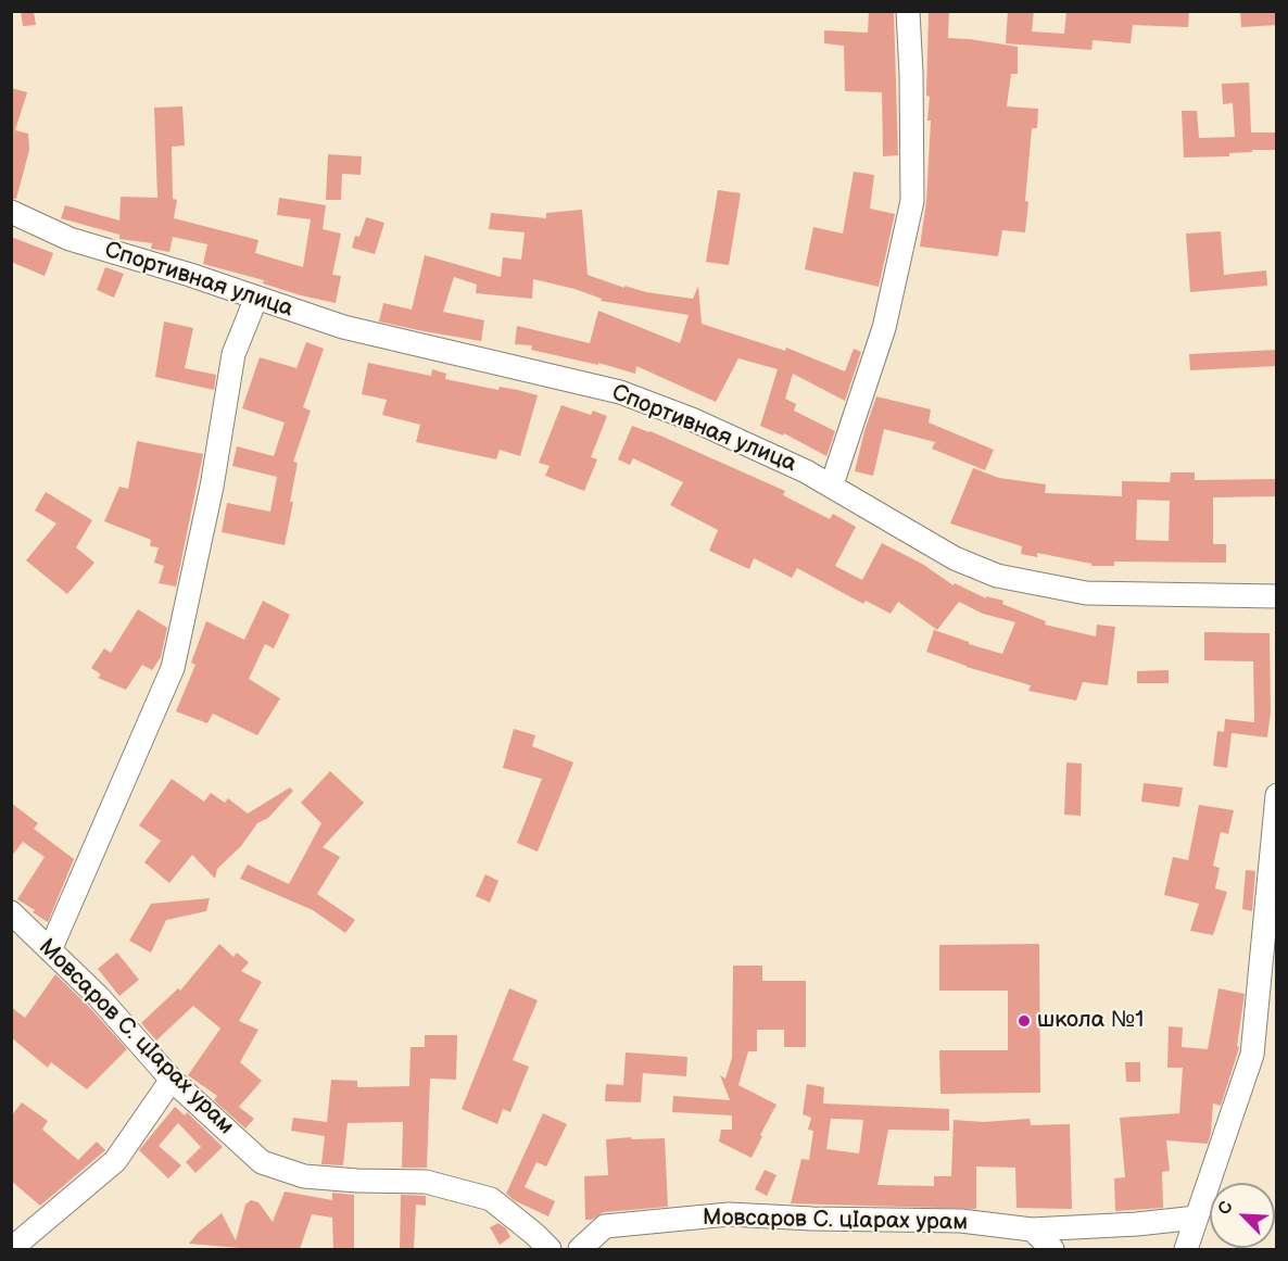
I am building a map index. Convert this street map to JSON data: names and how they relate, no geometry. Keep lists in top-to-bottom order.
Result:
{
  "streets": {
    "street": ["Спортивная улица", "Мовсаров С. цIарах урам"]
  },
  "places": ["школа №1"],
  "north": "top left"
}
